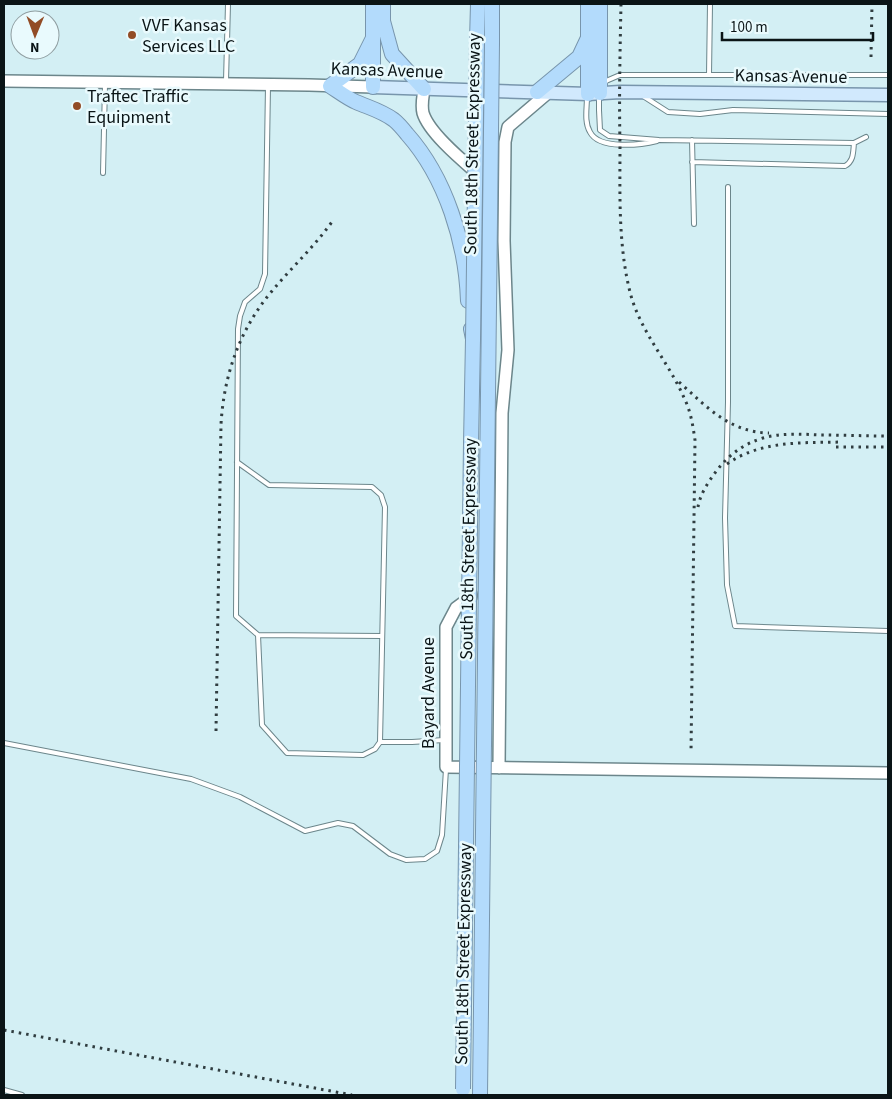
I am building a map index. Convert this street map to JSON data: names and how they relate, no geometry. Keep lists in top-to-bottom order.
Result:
{
  "streets": {
    "highway": ["South 18th Street Expressway"],
    "main road": ["Kansas Avenue"],
    "street": ["Bayard Avenue"]
  },
  "crossings": [
    ["Kansas Avenue", "Bayard Avenue"]
  ],
  "places": ["VVF Kansas Services LLC", "Traftec Traffic Equipment"],
  "scale_bar": "100 m",
  "north": "bottom"
}
